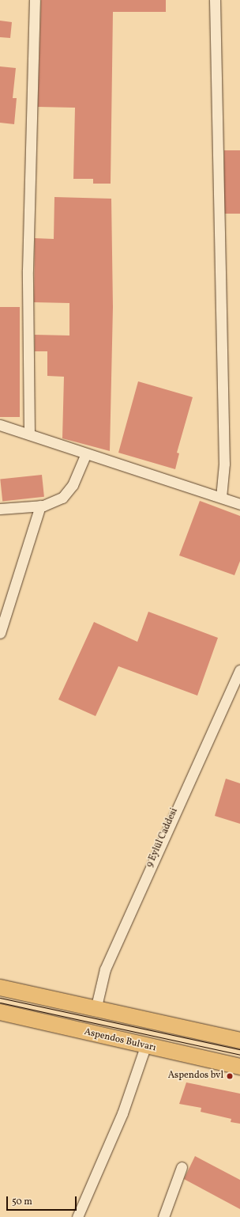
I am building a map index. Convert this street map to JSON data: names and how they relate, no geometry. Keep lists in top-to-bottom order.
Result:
{
  "streets": {
    "main road": ["Aspendos Bulvarı"],
    "street": ["9 Eylül Caddesi"]
  },
  "places": ["Aspendos bvl"],
  "scale_bar": "50 m"
}
